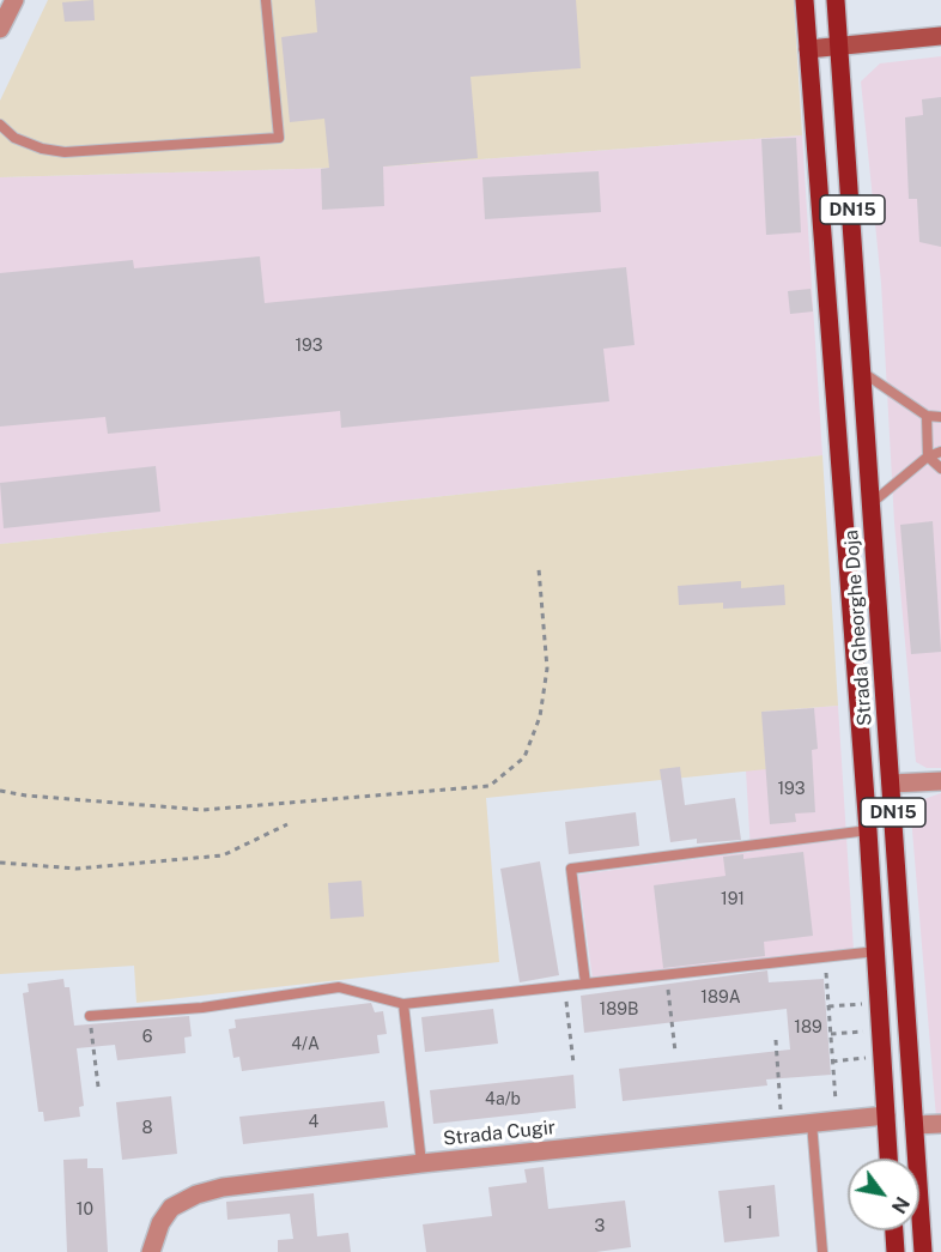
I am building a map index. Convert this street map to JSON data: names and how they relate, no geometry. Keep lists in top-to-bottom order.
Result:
{
  "streets": {
    "main road": ["DN15", "Strada Gheorghe Doja"],
    "street": ["Strada Cugir"]
  },
  "crossings": [
    ["Strada Gheorghe Doja", "Strada Cugir"]
  ],
  "house_numbers": [
    "193",
    "193",
    "191",
    "189A",
    "189B",
    "189",
    "6",
    "4/A",
    "4a/b",
    "4",
    "8",
    "10",
    "1",
    "3"
  ],
  "north": "bottom right"
}
